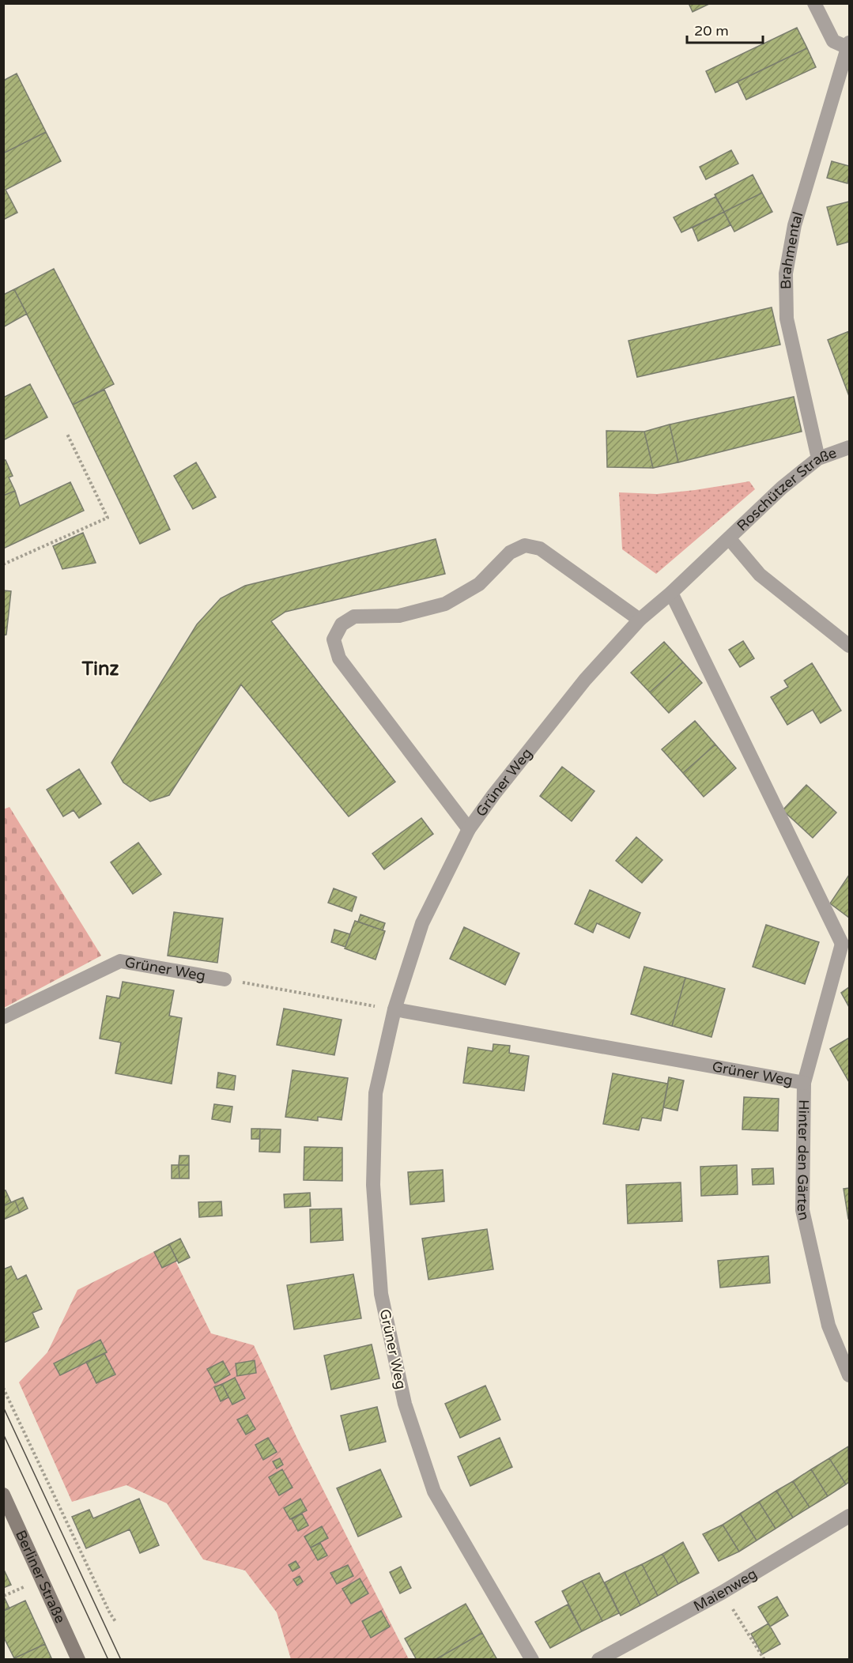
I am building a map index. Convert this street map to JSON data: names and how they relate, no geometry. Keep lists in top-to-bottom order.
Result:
{
  "streets": {
    "street": [
      "Brahmental",
      "Roschützer Straße",
      "Grüner Weg",
      "Hinter den Gärten",
      "Berliner Straße",
      "Maienweg"
    ]
  },
  "crossings": [
    ["Brahmental", "Roschützer Straße"],
    ["Roschützer Straße", "Grüner Weg"],
    ["Grüner Weg", "Hinter den Gärten"]
  ],
  "districts": ["Tinz"],
  "scale_bar": "20 m"
}
